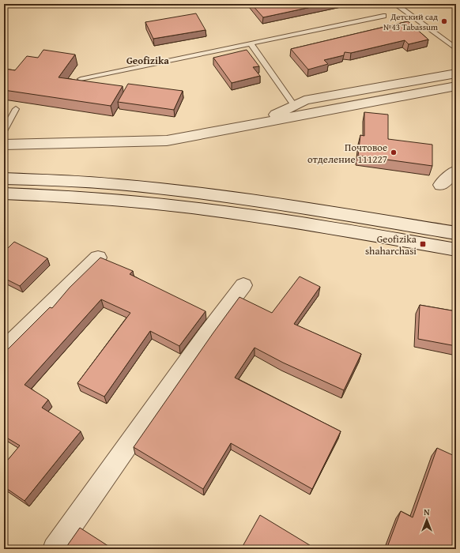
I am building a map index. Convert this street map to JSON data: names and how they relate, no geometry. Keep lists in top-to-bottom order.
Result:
{
  "districts": ["Geofizika"],
  "places": {
    "other": ["Детский сад №43 Tabassum", "Почтовое отделение 111227"],
    "transit": ["Geofizika shaharchasi"]
  },
  "north": "top"
}
